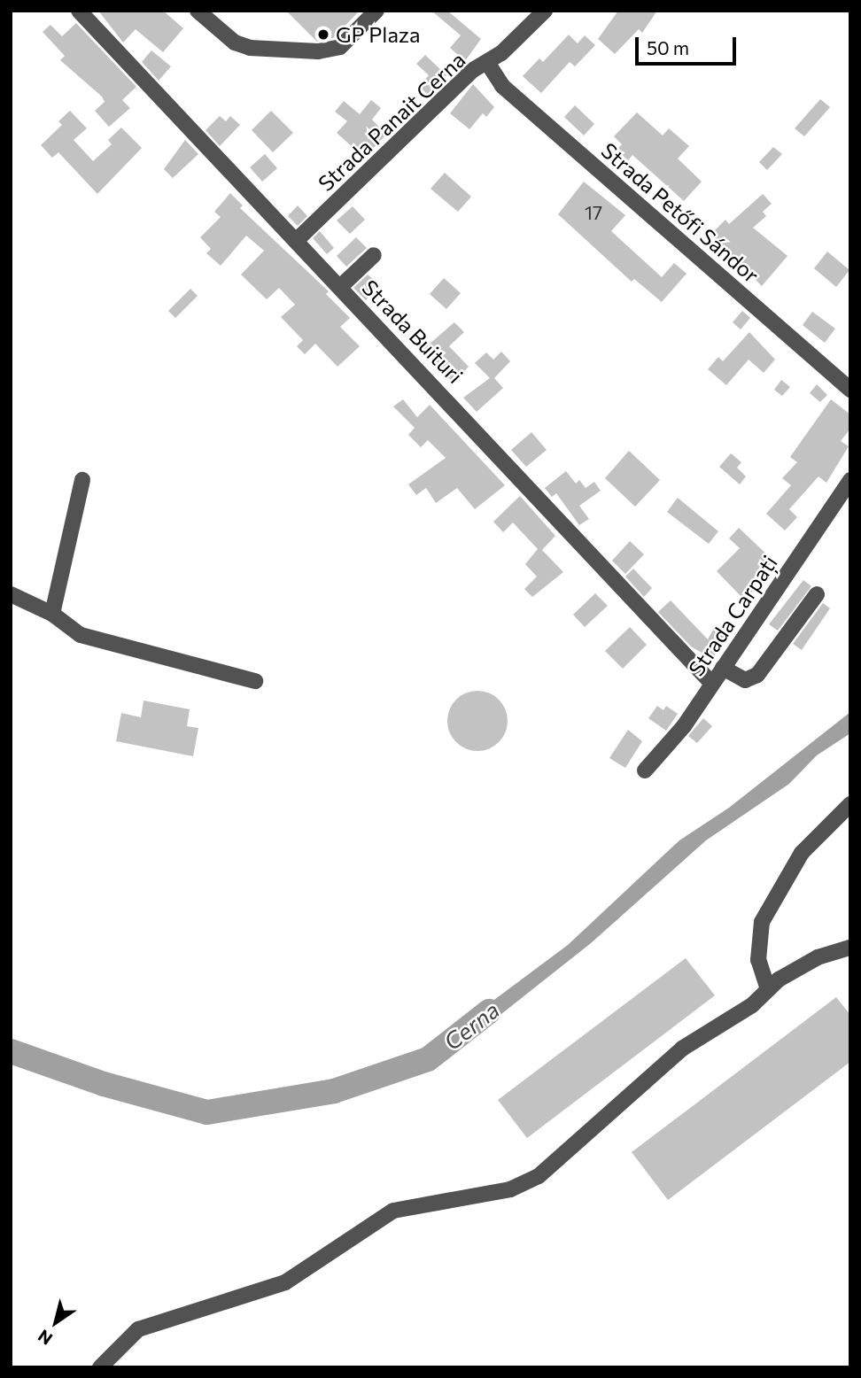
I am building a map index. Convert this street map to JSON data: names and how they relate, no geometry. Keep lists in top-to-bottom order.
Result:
{
  "streets": {
    "street": [
      "Strada Panait Cerna",
      "Strada Petőfi Sándor",
      "Strada Buituri",
      "Strada Carpați"
    ]
  },
  "crossings": [
    ["Strada Panait Cerna", "Strada Petőfi Sándor"],
    ["Strada Panait Cerna", "Strada Buituri"],
    ["Strada Buituri", "Strada Carpați"]
  ],
  "water": ["Cerna"],
  "places": ["GP Plaza"],
  "house_numbers": ["17"],
  "scale_bar": "50 m",
  "north": "bottom left"
}
